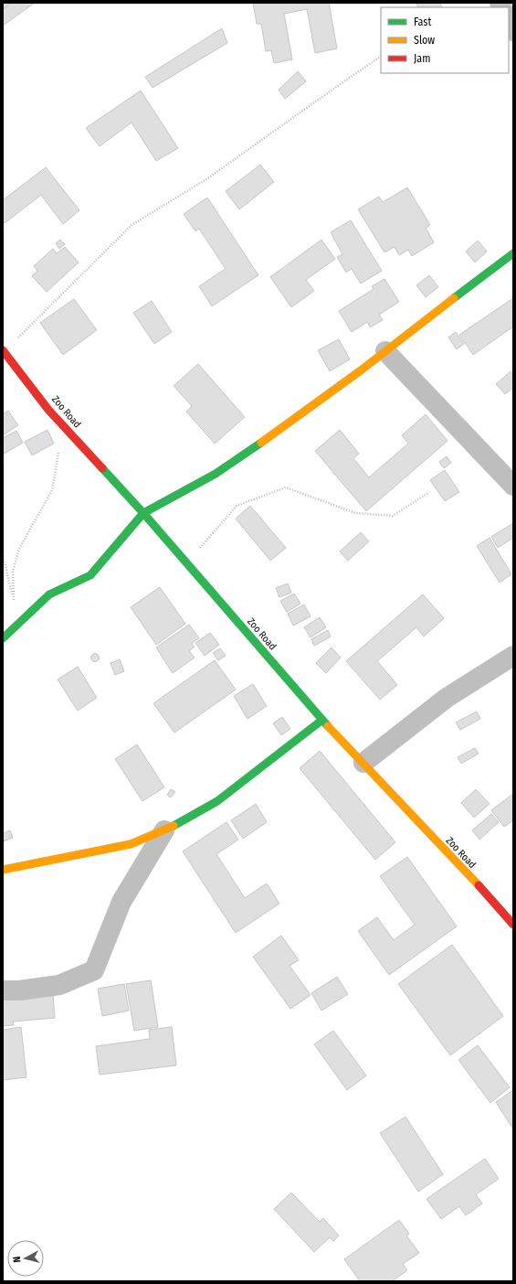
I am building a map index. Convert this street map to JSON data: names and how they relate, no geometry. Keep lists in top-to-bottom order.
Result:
{
  "streets": {
    "street": ["Zoo Road"]
  },
  "legend": ["Fast", "Slow", "Jam"],
  "north": "left"
}
